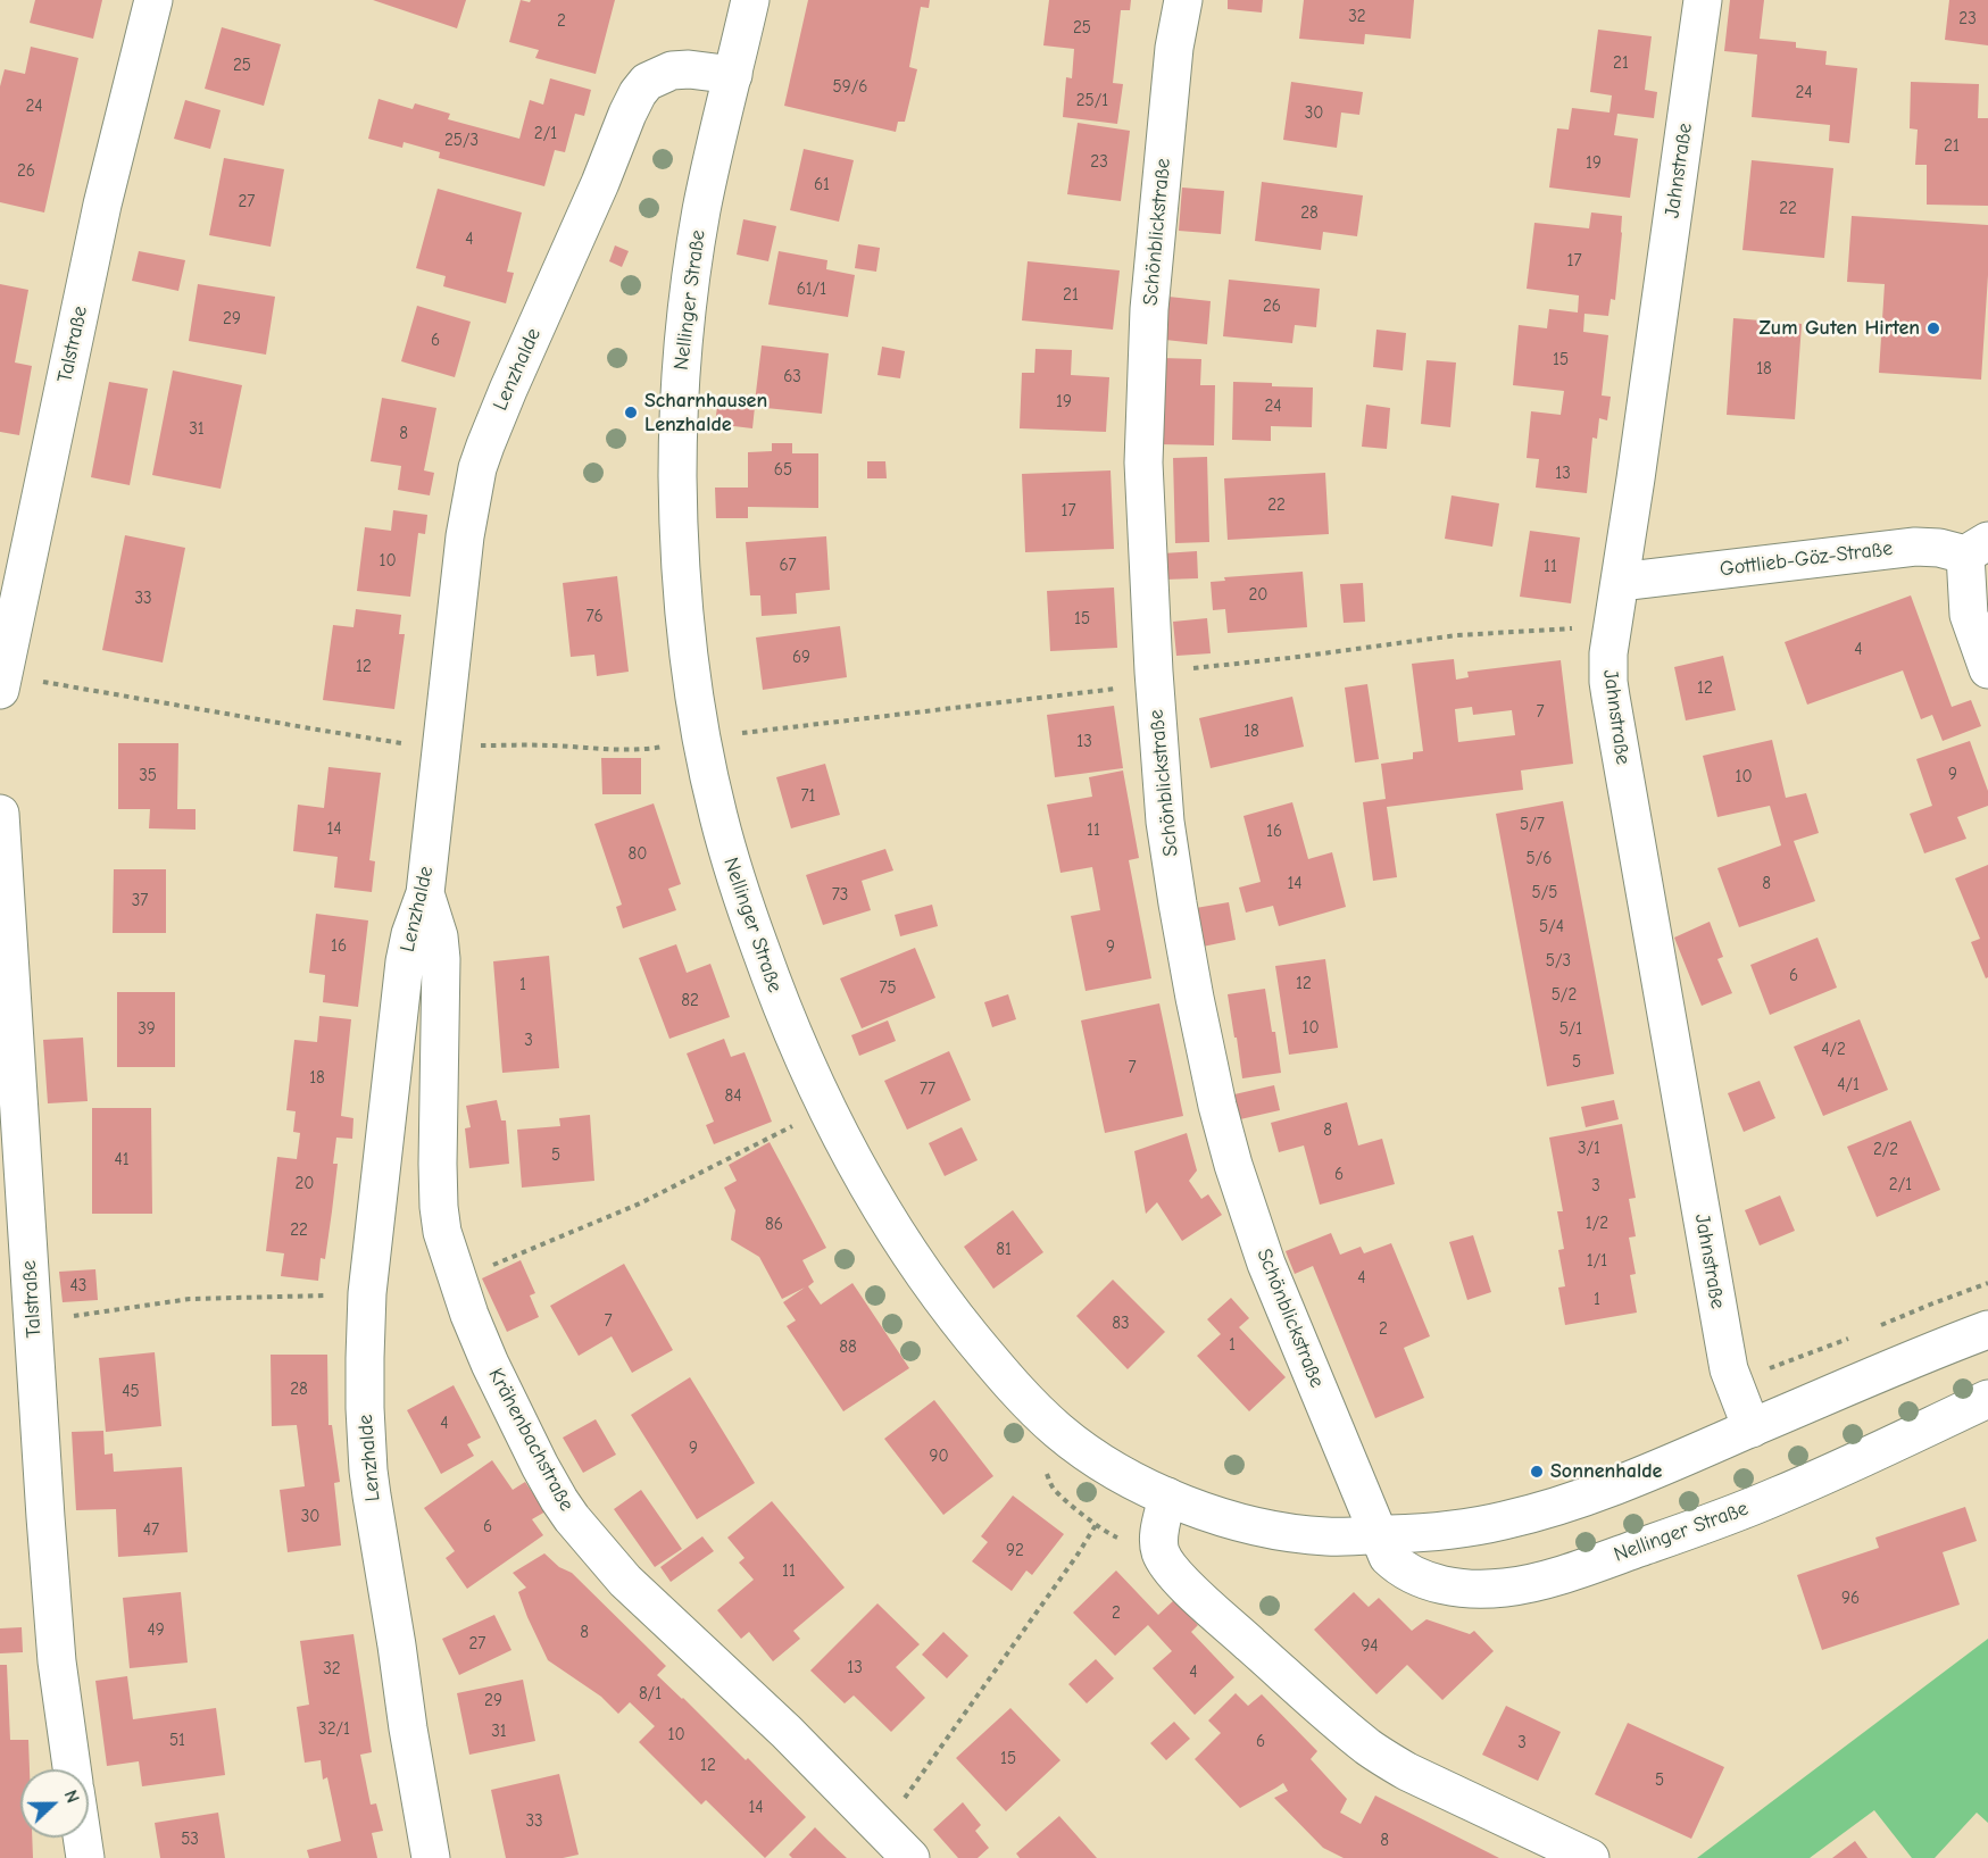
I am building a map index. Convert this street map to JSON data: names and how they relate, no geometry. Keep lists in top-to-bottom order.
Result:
{
  "streets": {
    "street": [
      "Jahnstraße",
      "Schönblickstraße",
      "Nellinger Straße",
      "Talstraße",
      "Lenzhalde",
      "Gottlieb-Göz-Straße",
      "Krähenbachstraße"
    ]
  },
  "crossings": [
    ["Jahnstraße", "Nellinger Straße"],
    ["Jahnstraße", "Gottlieb-Göz-Straße"],
    ["Schönblickstraße", "Nellinger Straße"],
    ["Nellinger Straße", "Lenzhalde"],
    ["Lenzhalde", "Krähenbachstraße"]
  ],
  "places": ["Zum Guten Hirten", "Scharnhausen Lenzhalde", "Sonnenhalde"],
  "house_numbers": [
    "32",
    "23",
    "2",
    "25",
    "21",
    "25",
    "59/6",
    "24",
    "25/1",
    "24",
    "30",
    "2/1",
    "25/3",
    "21",
    "23",
    "19",
    "26",
    "61",
    "27",
    "22",
    "28",
    "4",
    "17",
    "61/1",
    "21",
    "26",
    "29",
    "6",
    "15",
    "18",
    "63",
    "19",
    "24",
    "31",
    "8",
    "65",
    "13",
    "22",
    "17",
    "10",
    "67",
    "11",
    "20",
    "33",
    "76",
    "15",
    "4",
    "69",
    "12",
    "12",
    "7",
    "18",
    "13",
    "9",
    "35",
    "10",
    "71",
    "5/7",
    "14",
    "11",
    "16",
    "80",
    "5/6",
    "14",
    "8",
    "5/5",
    "73",
    "37",
    "5/4",
    "16",
    "9",
    "5/3",
    "6",
    "12",
    "1",
    "75",
    "5/2",
    "82",
    "10",
    "39",
    "5/1",
    "3",
    "4/2",
    "5",
    "7",
    "18",
    "4/1",
    "77",
    "84",
    "8",
    "3/1",
    "2/2",
    "5",
    "41",
    "6",
    "20",
    "2/1",
    "3",
    "1/2",
    "86",
    "22",
    "81",
    "1/1",
    "4",
    "43",
    "1",
    "7",
    "83",
    "2",
    "1",
    "88",
    "28",
    "45",
    "4",
    "9",
    "90",
    "30",
    "6",
    "47",
    "92",
    "11",
    "96",
    "2",
    "49",
    "8",
    "27",
    "94",
    "13",
    "32",
    "4",
    "8/1",
    "29",
    "32/1",
    "31",
    "10",
    "51",
    "6",
    "3",
    "15",
    "12",
    "5",
    "14",
    "33",
    "53",
    "8"
  ],
  "north": "right"
}
